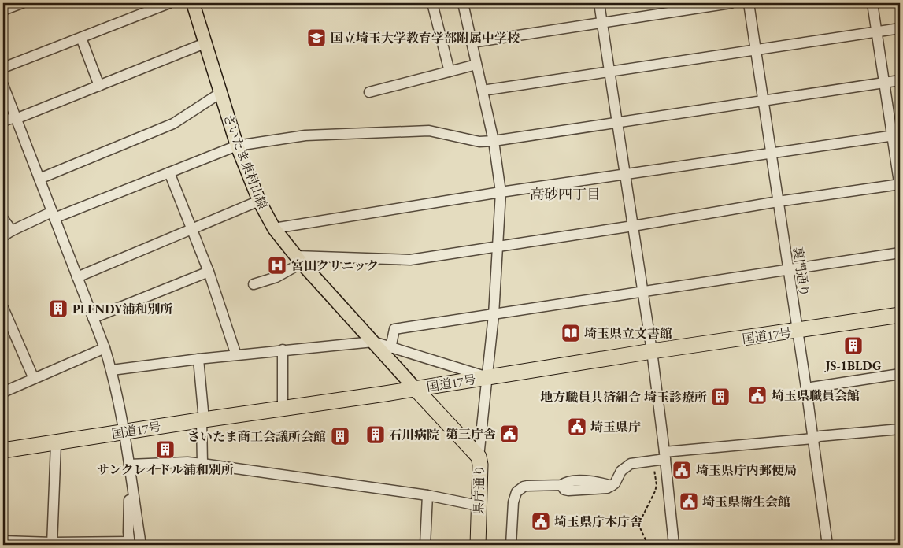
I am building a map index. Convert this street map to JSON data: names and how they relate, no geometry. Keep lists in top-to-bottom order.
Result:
{
  "streets": {
    "highway": ["国道17号", "県庁通り"],
    "main road": ["さいたま東村山線"],
    "street": ["裏門通り"]
  },
  "crossings": [
    ["さいたま東村山線", "国道17号"],
    ["さいたま東村山線", "県庁通り"],
    ["裏門通り", "国道17号"],
    ["国道17号", "県庁通り"]
  ],
  "districts": ["高砂四丁目"],
  "places": {
    "school or university": ["国立埼玉大学教育学部附属中学校"],
    "hospital": ["宮田クリニック"],
    "building": [
      "PLENDY浦和別所",
      "JS-1BLDG",
      "地方職員共済組合 埼玉診療所",
      "石川病院",
      "さいたま商工会議所会館",
      "サンクレイドル浦和別所"
    ],
    "library": ["埼玉県立文書館"],
    "public building": [
      "埼玉県職員会館",
      "埼玉県庁",
      "第三庁舎",
      "埼玉県庁内郵便局",
      "埼玉県衛生会館",
      "埼玉県庁本庁舎"
    ]
  }
}
